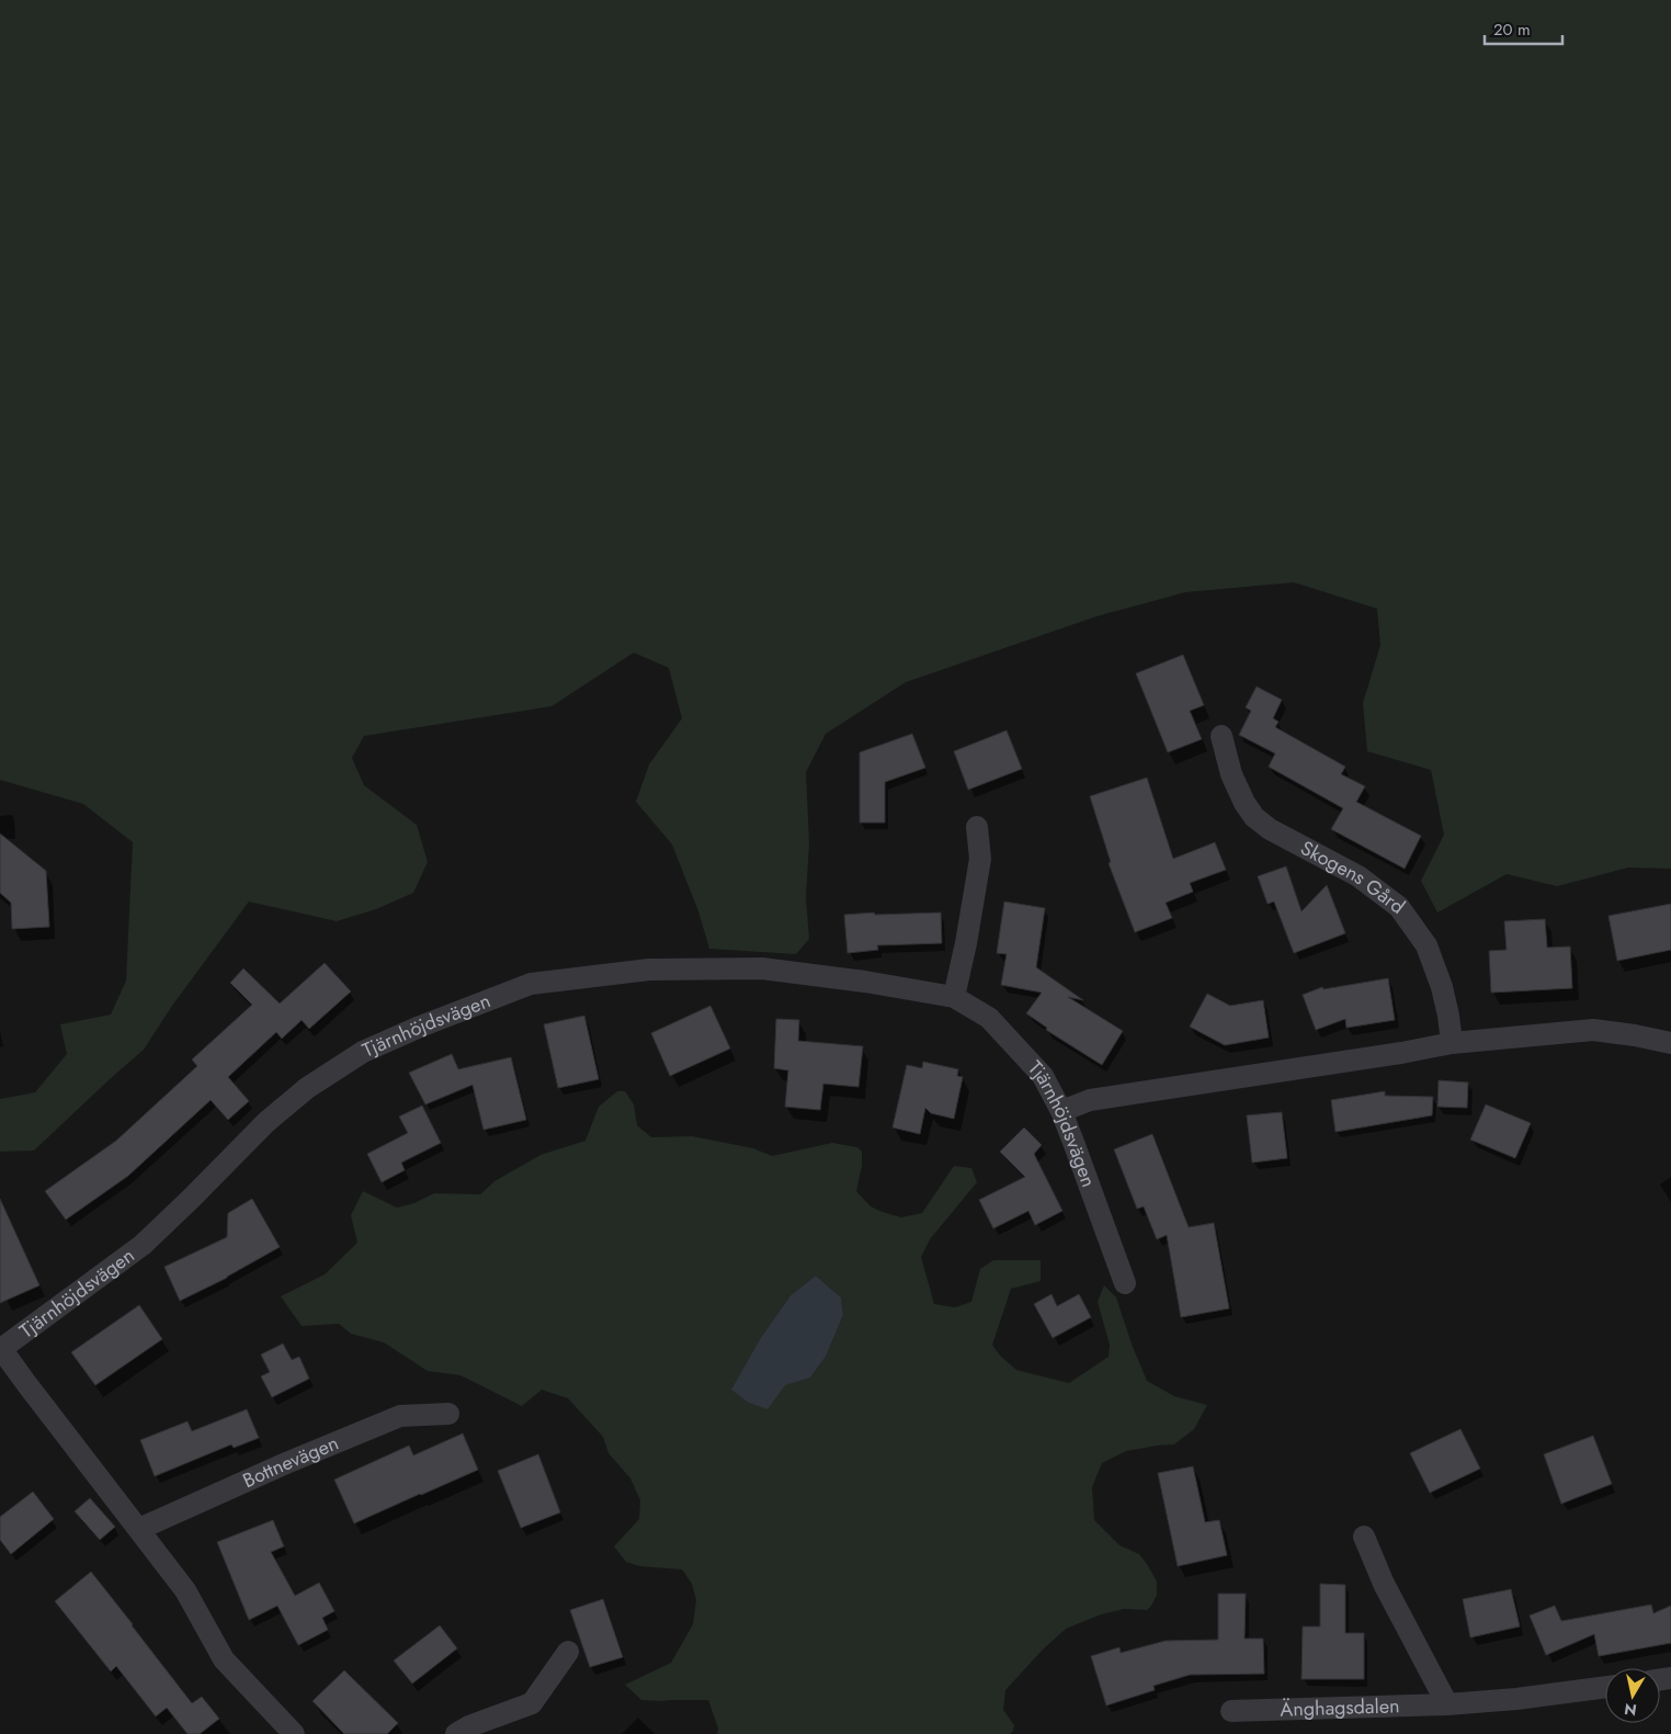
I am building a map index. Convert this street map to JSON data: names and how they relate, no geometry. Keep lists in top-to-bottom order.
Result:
{
  "streets": {
    "street": [
      "Skogens Gård",
      "Tjärnhöjdsvägen",
      "Bottnevägen",
      "Änghagsdalen"
    ]
  },
  "scale_bar": "20 m",
  "north": "bottom"
}
